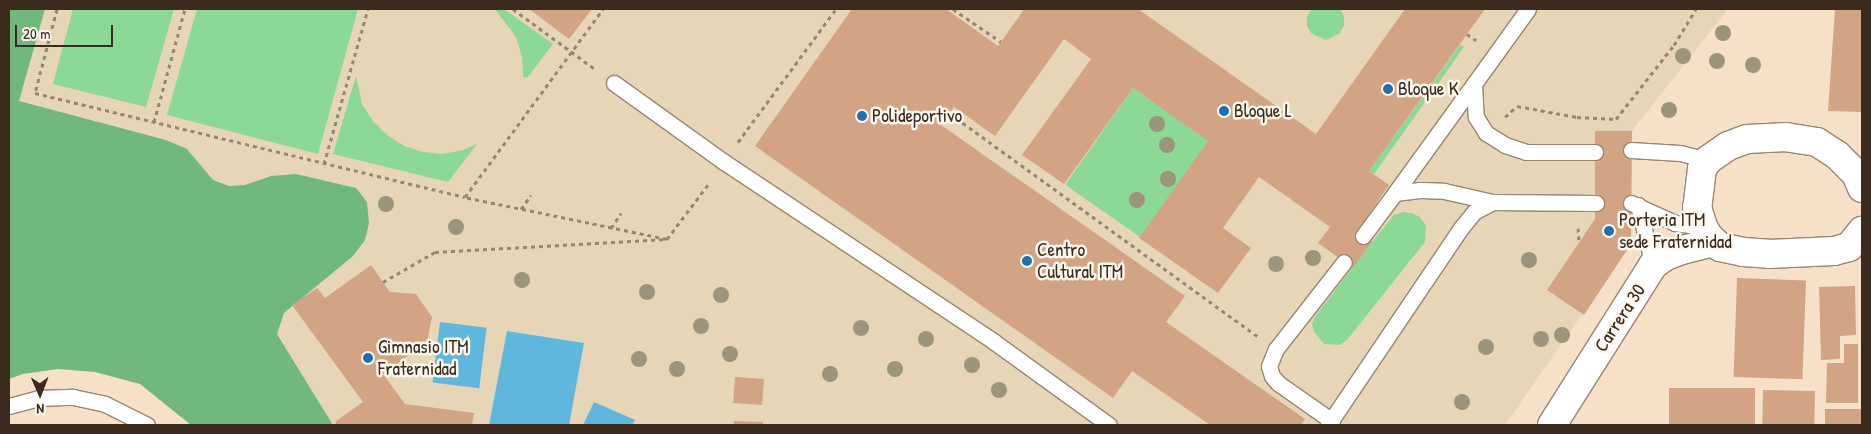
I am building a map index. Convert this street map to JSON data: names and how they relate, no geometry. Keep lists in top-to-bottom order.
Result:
{
  "streets": {
    "street": ["Carrera 30"]
  },
  "places": [
    "Bloque K",
    "Bloque L",
    "Polideportivo",
    "Porteria ITM sede Fraternidad",
    "Centro Cultural ITM",
    "Gimnasio ITM Fraternidad"
  ],
  "scale_bar": "20 m",
  "north": "bottom"
}
